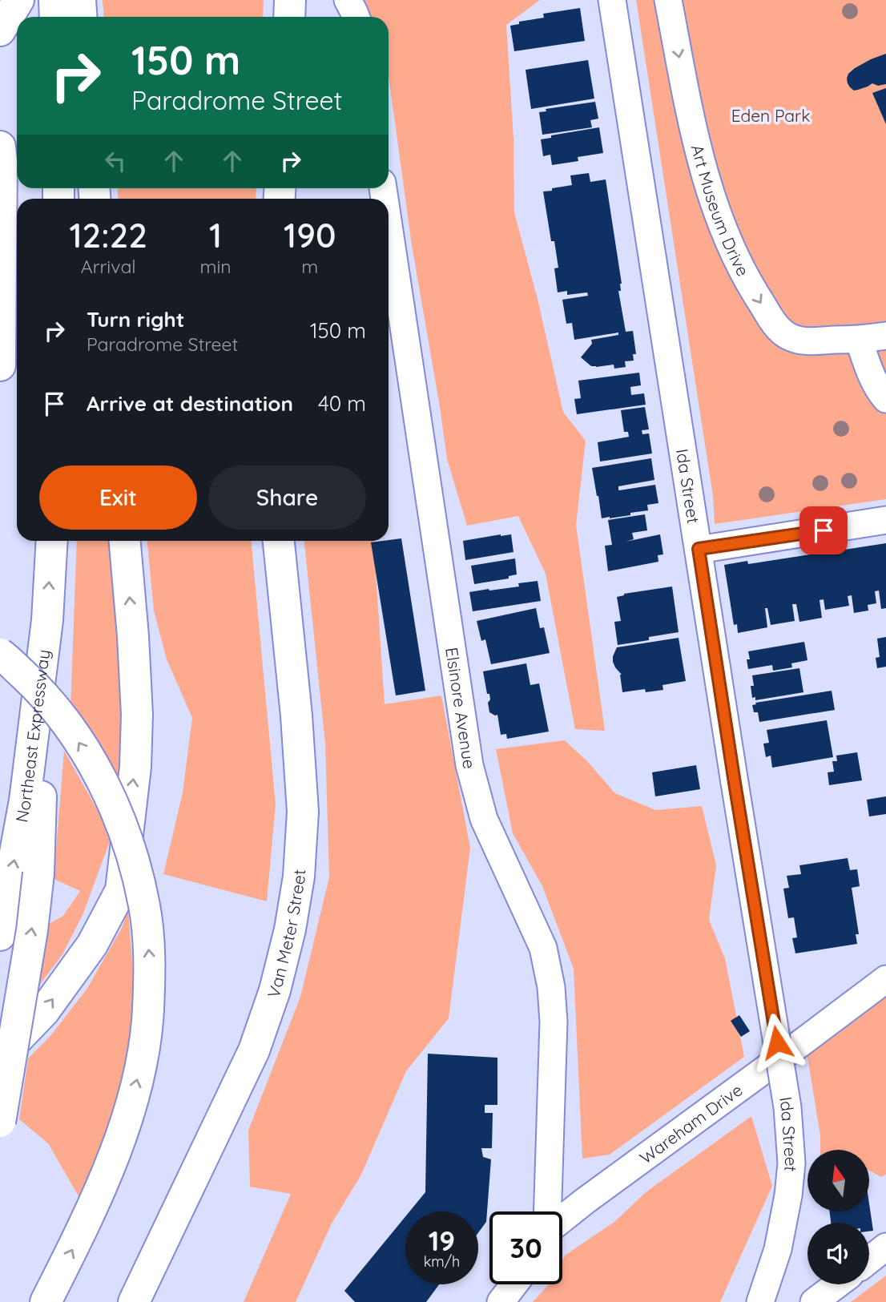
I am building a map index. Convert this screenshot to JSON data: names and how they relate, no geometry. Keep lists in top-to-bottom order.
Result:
{
  "streets": {
    "main road": ["Northeast Expressway", "Van Meter Street"],
    "street": [
      "Art Museum Drive",
      "Ida Street",
      "Elsinore Avenue",
      "Wareham Drive"
    ]
  },
  "one_way": ["Art Museum Drive"],
  "parks": ["Eden Park"],
  "north": "top",
  "page": {
    "turn": ["150 m", "Paradrome Street"],
    "eta": [
      "12:22",
      "Arrival",
      "1",
      "min",
      "190",
      "m"
    ],
    "list": [
      {
        "name": "Turn right",
        "note": "Paradrome Street",
        "value": "150 m"
      },
      {
        "name": "Arrive at destination",
        "value": "40 m"
      }
    ],
    "buttons": ["Exit", "Share"],
    "speed": "19 km/h",
    "limit": "30"
  }
}
